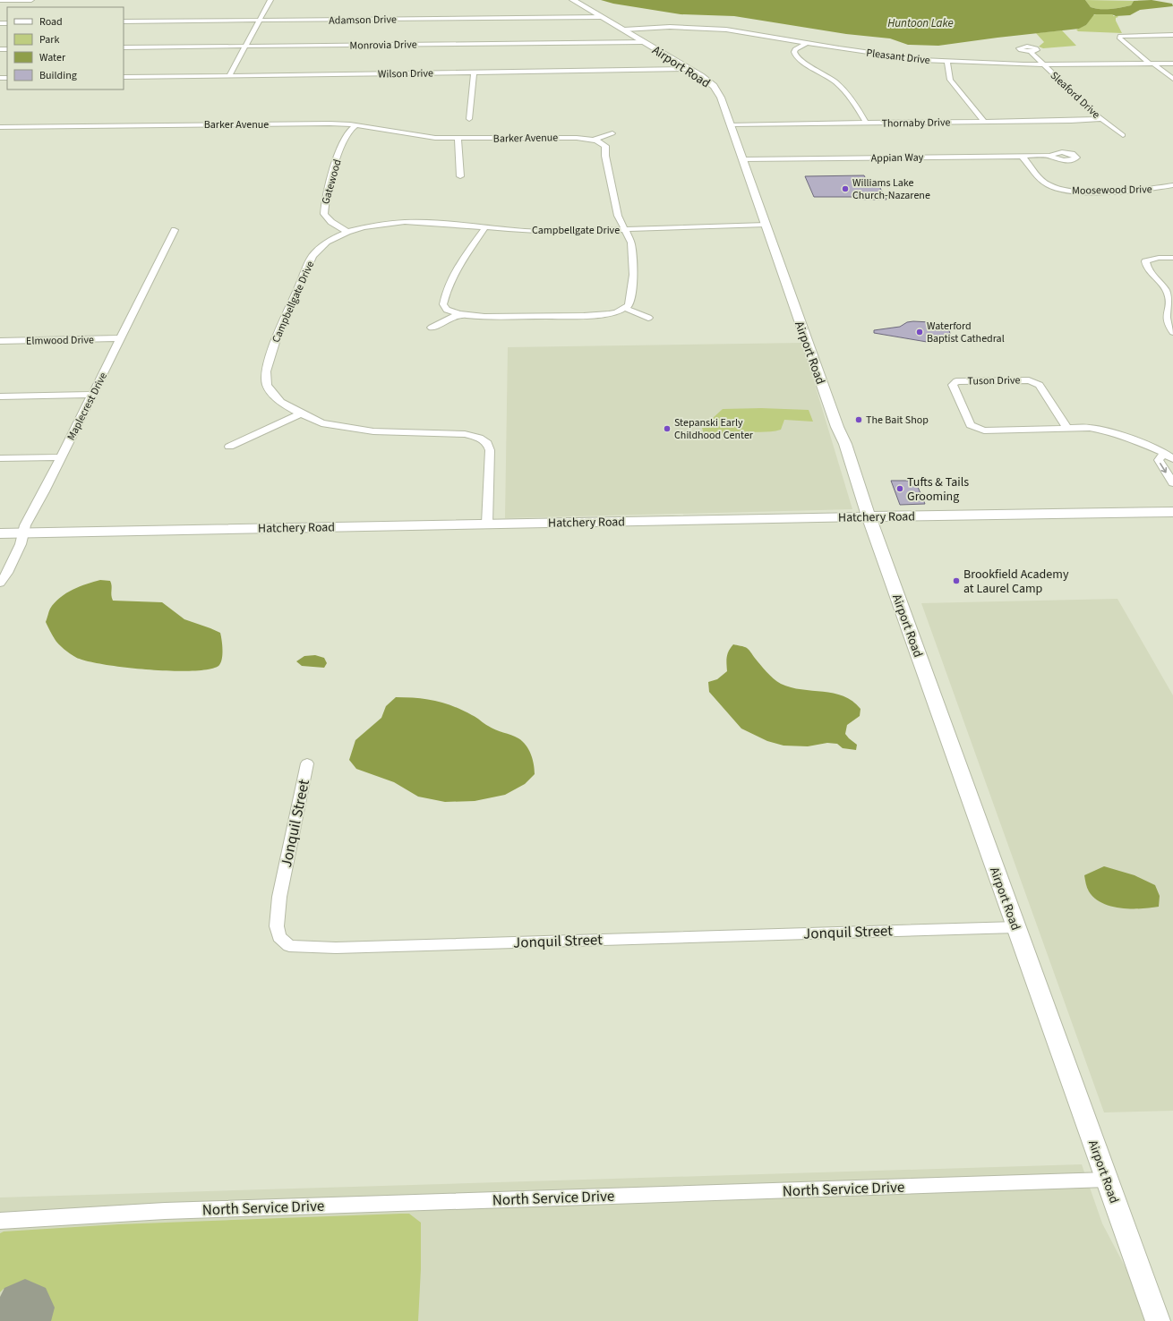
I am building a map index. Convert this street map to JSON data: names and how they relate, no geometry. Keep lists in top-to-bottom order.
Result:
{
  "streets": {
    "street": [
      "Adamson Drive",
      "Monrovia Drive",
      "Pleasant Drive",
      "Airport Road",
      "Wilson Drive",
      "Sleaford Drive",
      "Thornaby Drive",
      "Barker Avenue",
      "Appian Way",
      "Gatewood",
      "Moosewood Drive",
      "Campbellgate Drive",
      "Elmwood Drive",
      "Tuson Drive",
      "Maplecrest Drive",
      "Hatchery Road",
      "Jonquil Street",
      "North Service Drive"
    ]
  },
  "crossings": [
    ["Adamson Drive", "Airport Road"],
    ["Monrovia Drive", "Airport Road"],
    ["Pleasant Drive", "Airport Road"],
    ["Pleasant Drive", "Sleaford Drive"],
    ["Airport Road", "Wilson Drive"],
    ["Airport Road", "Thornaby Drive"],
    ["Airport Road", "Appian Way"],
    ["Airport Road", "Campbellgate Drive"],
    ["Airport Road", "Hatchery Road"],
    ["Airport Road", "Jonquil Street"],
    ["Airport Road", "North Service Drive"],
    ["Sleaford Drive", "Thornaby Drive"],
    ["Barker Avenue", "Gatewood"],
    ["Appian Way", "Moosewood Drive"],
    ["Gatewood", "Campbellgate Drive"],
    ["Campbellgate Drive", "Hatchery Road"],
    ["Elmwood Drive", "Maplecrest Drive"],
    ["Maplecrest Drive", "Hatchery Road"]
  ],
  "water": ["Huntoon Lake"],
  "places": [
    "Williams Lake Church-Nazarene",
    "Waterford Baptist Cathedral",
    "The Bait Shop",
    "Stepanski Early Childhood Center",
    "Tufts & Tails Grooming",
    "Brookfield Academy at Laurel Camp"
  ],
  "legend": [
    "Road",
    "Park",
    "Water",
    "Building"
  ]
}
